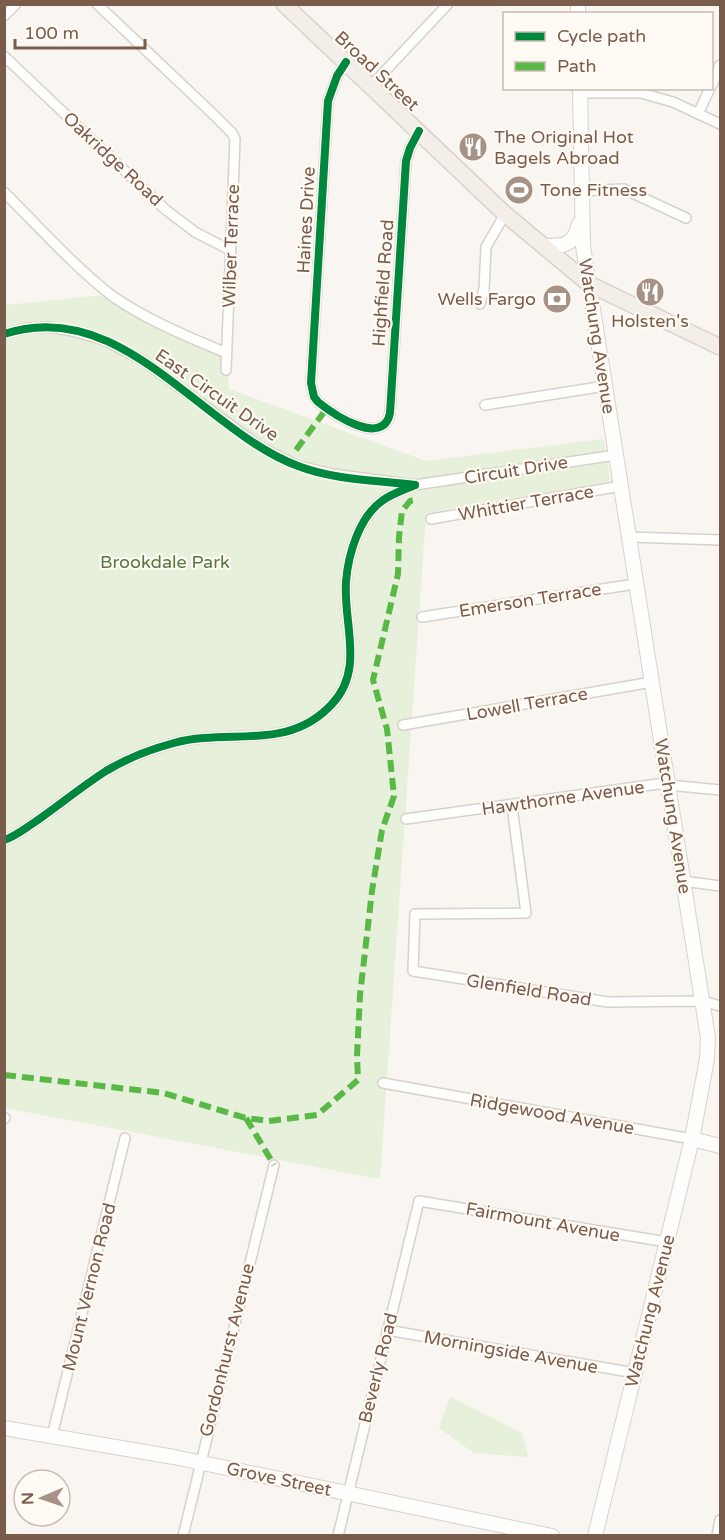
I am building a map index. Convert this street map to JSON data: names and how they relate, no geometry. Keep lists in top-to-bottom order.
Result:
{
  "streets": {
    "main road": [
      "Broad Street",
      "Watchung Avenue",
      "Ridgewood Avenue",
      "Grove Street"
    ],
    "street": [
      "Oakridge Road",
      "Haines Drive",
      "Wilber Terrace",
      "Highfield Road",
      "East Circuit Drive",
      "Circuit Drive",
      "Whittier Terrace",
      "Emerson Terrace",
      "Lowell Terrace",
      "Hawthorne Avenue",
      "Glenfield Road",
      "Fairmount Avenue",
      "Mount Vernon Road",
      "Gordonhurst Avenue",
      "Morningside Avenue",
      "Beverly Road"
    ]
  },
  "crossings": [
    ["Broad Street", "Haines Drive"],
    ["Broad Street", "Highfield Road"],
    ["Broad Street", "Watchung Avenue"],
    ["Oakridge Road", "Wilber Terrace"],
    ["Haines Drive", "Highfield Road"],
    ["Watchung Avenue", "Circuit Drive"],
    ["Watchung Avenue", "Whittier Terrace"],
    ["Watchung Avenue", "Emerson Terrace"],
    ["Watchung Avenue", "Lowell Terrace"],
    ["Watchung Avenue", "Hawthorne Avenue"],
    ["Watchung Avenue", "Glenfield Road"],
    ["Watchung Avenue", "Ridgewood Avenue"],
    ["Watchung Avenue", "Fairmount Avenue"],
    ["Watchung Avenue", "Morningside Avenue"],
    ["East Circuit Drive", "Circuit Drive"],
    ["Hawthorne Avenue", "Glenfield Road"],
    ["Fairmount Avenue", "Beverly Road"],
    ["Mount Vernon Road", "Grove Street"],
    ["Gordonhurst Avenue", "Grove Street"],
    ["Morningside Avenue", "Beverly Road"],
    ["Beverly Road", "Grove Street"]
  ],
  "parks": ["Brookdale Park"],
  "places": {
    "restaurant": ["The Original Hot Bagels Abroad", "Holsten's"],
    "sports": ["Tone Fitness"],
    "bank": ["Wells Fargo"]
  },
  "legend": ["Cycle path", "Path"],
  "scale_bar": "100 m",
  "north": "left"
}
